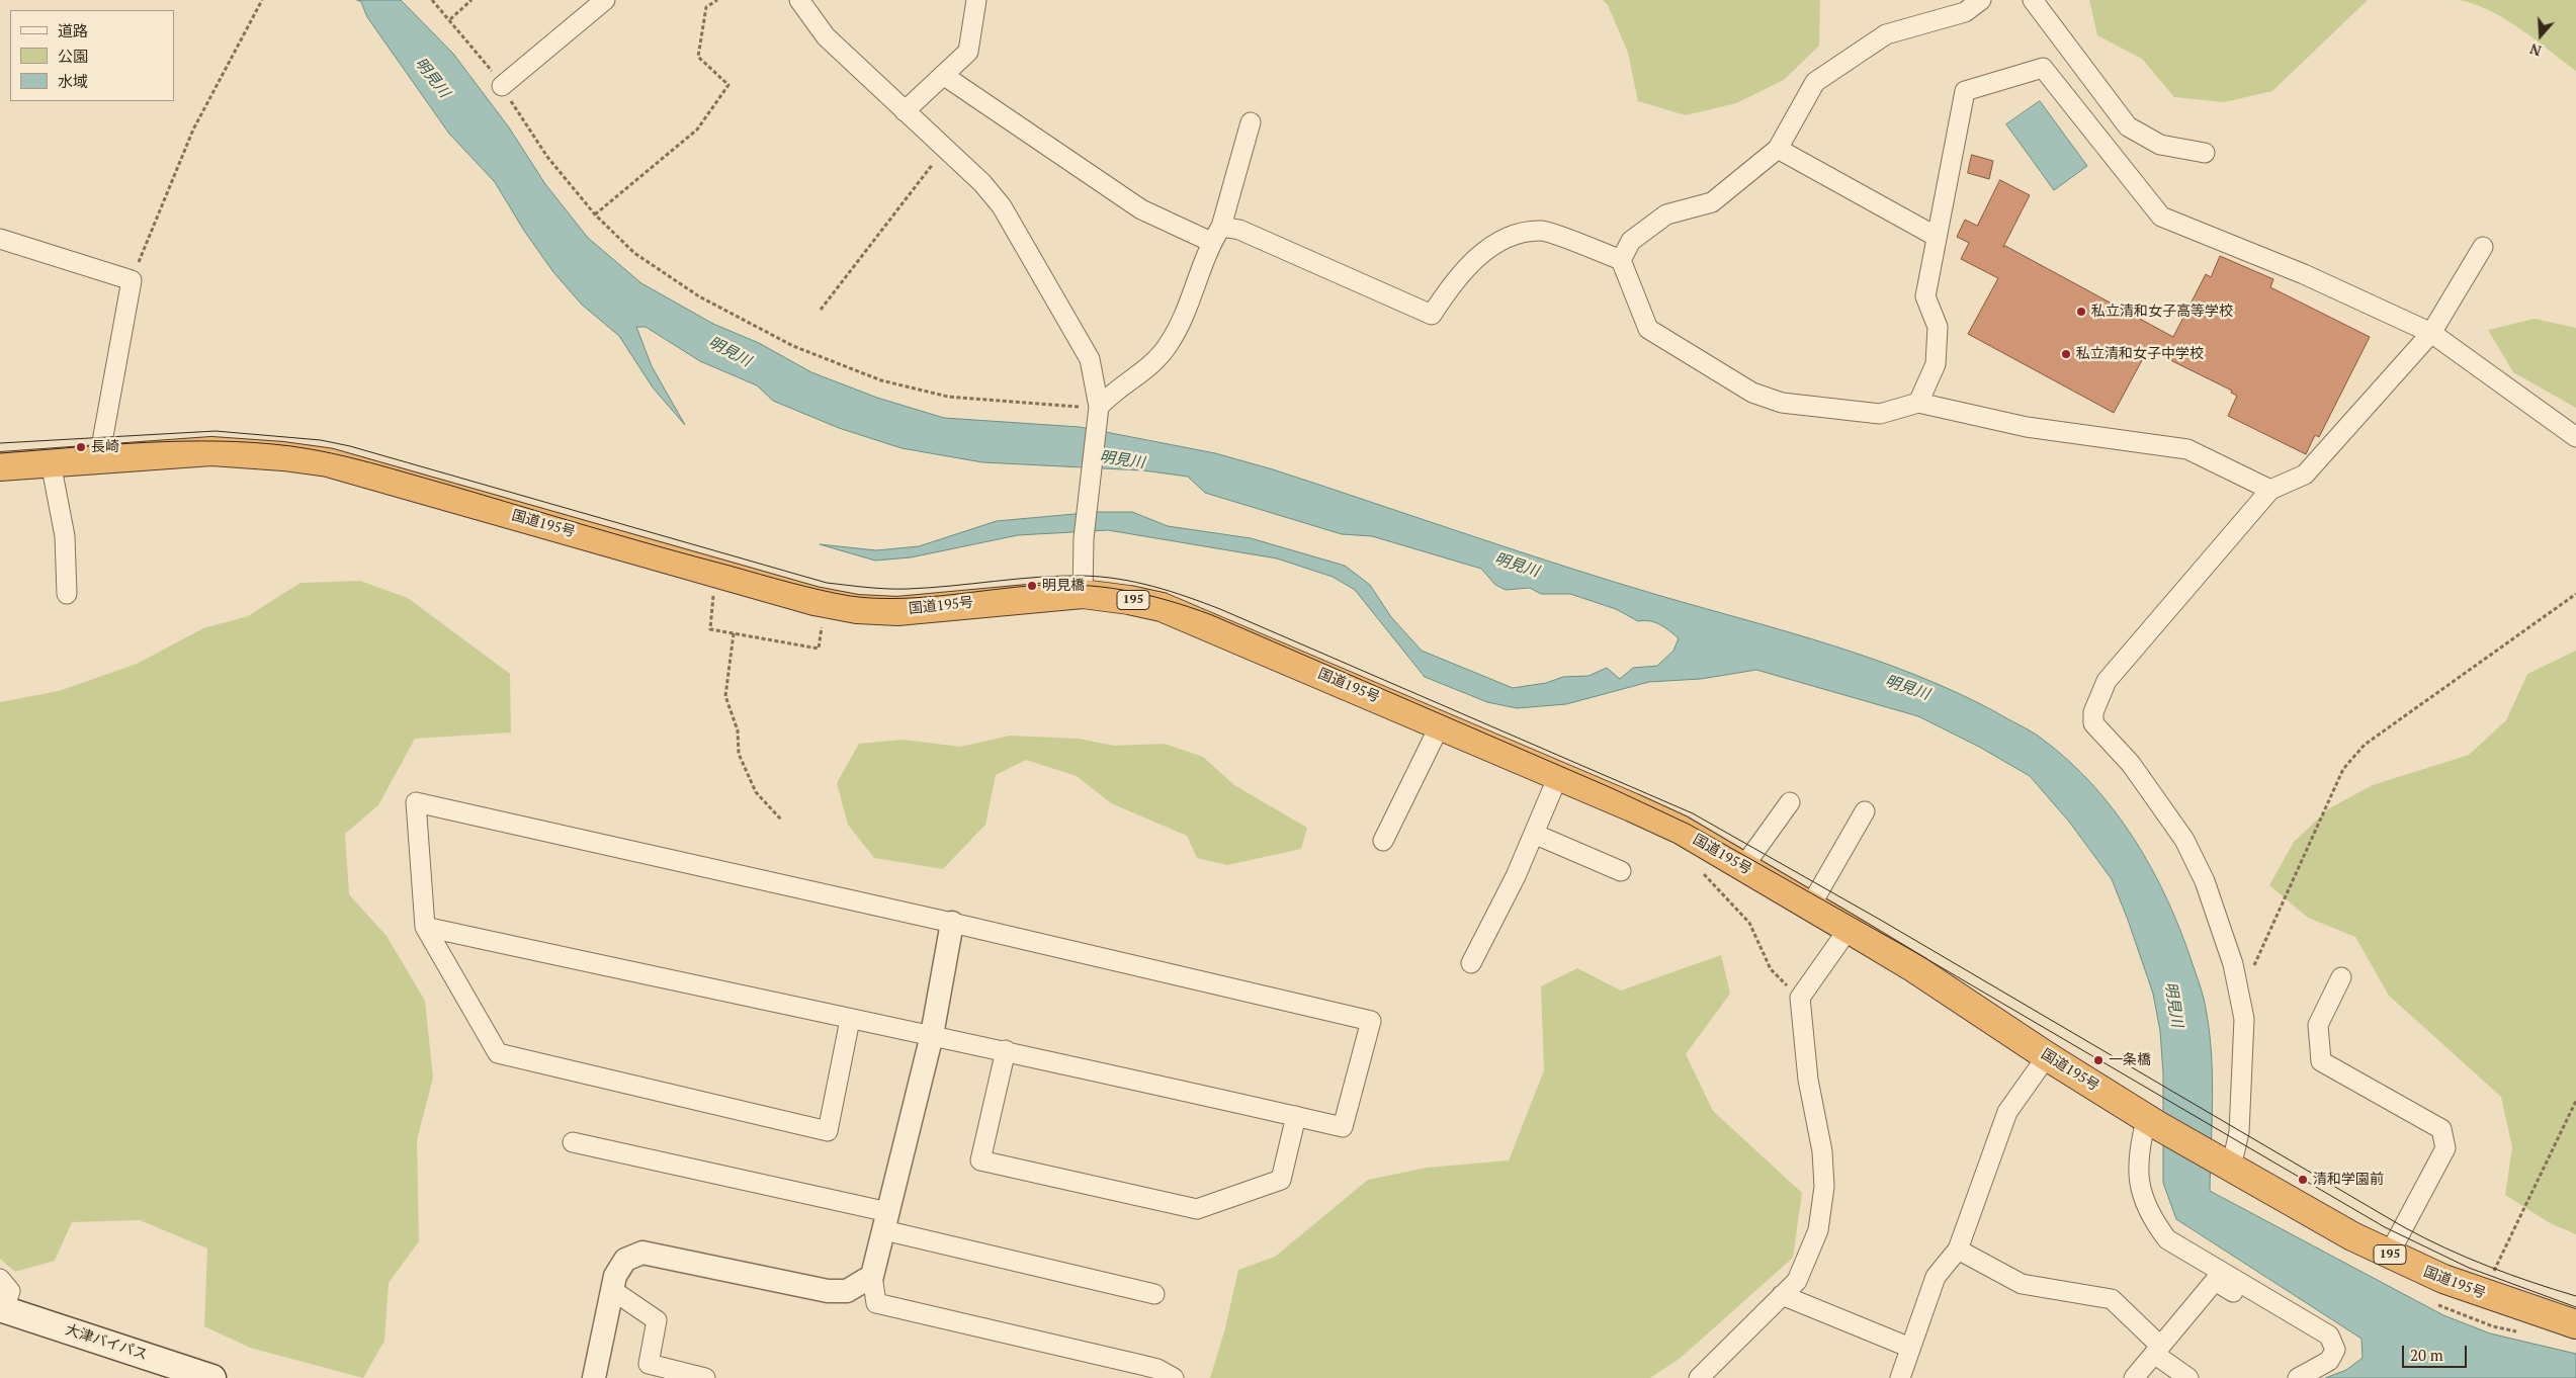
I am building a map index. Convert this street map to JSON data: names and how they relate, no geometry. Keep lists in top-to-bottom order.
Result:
{
  "streets": {
    "highway": ["国道195号", "195"],
    "main road": ["大津バイパス"]
  },
  "water": ["明見川"],
  "places": [
    "私立清和女子高等学校",
    "私立清和女子中学校",
    "長崎",
    "明見橋",
    "一条橋",
    "清和学園前"
  ],
  "legend": ["道路", "公園", "水域"],
  "scale_bar": "20 m",
  "north": "bottom"
}
